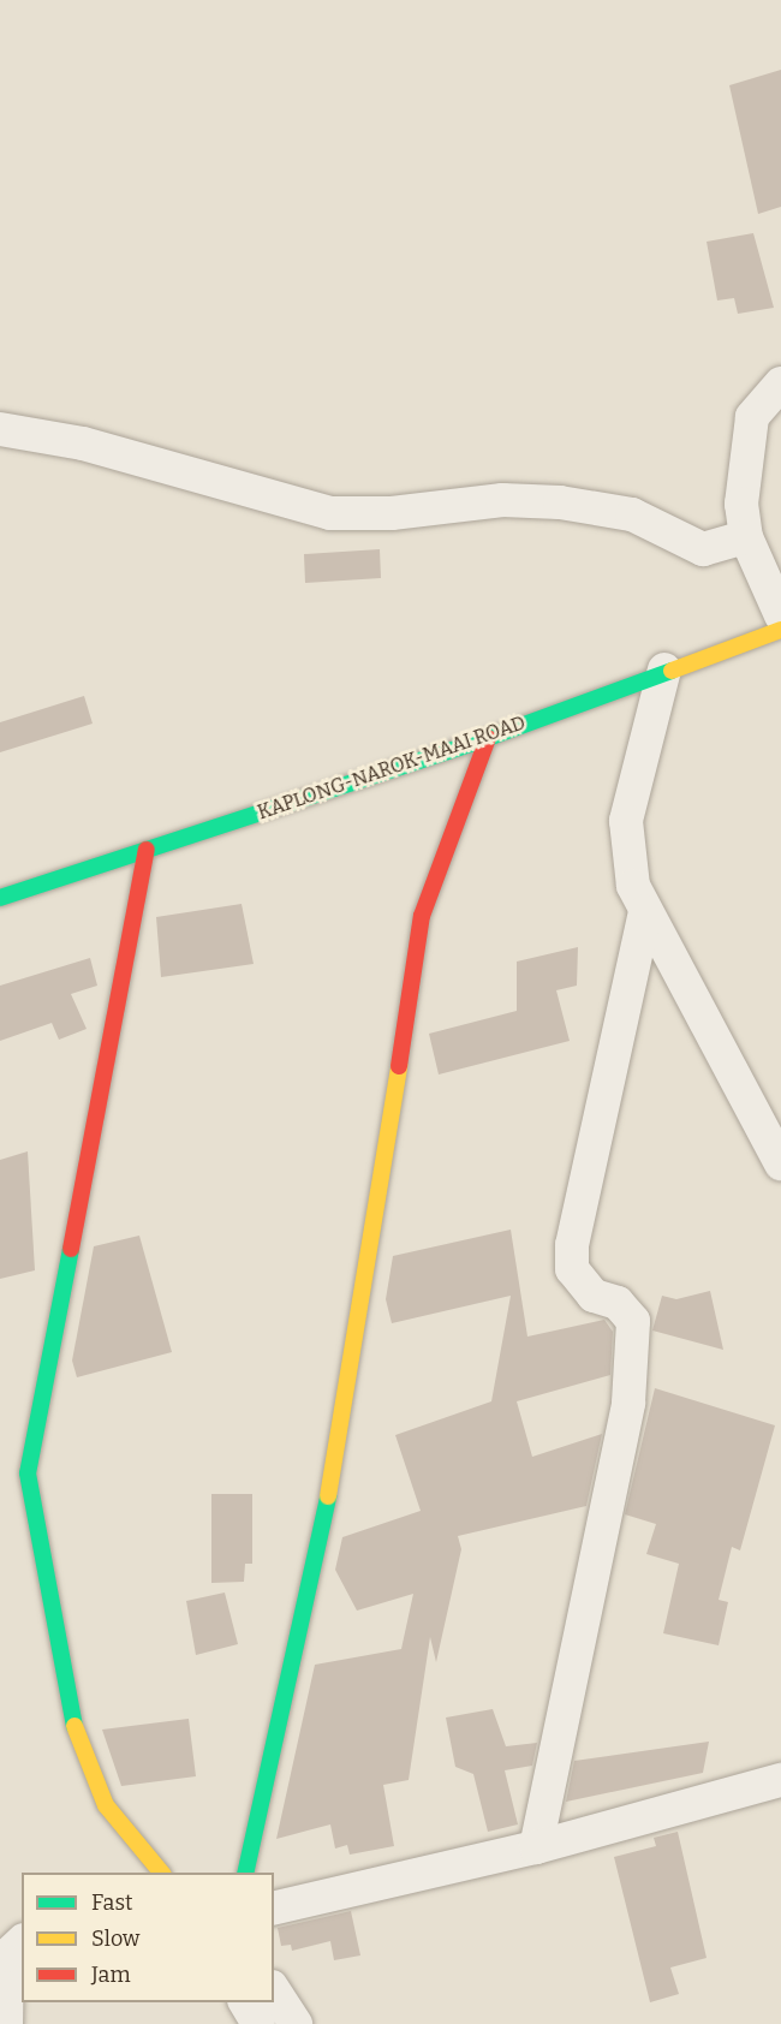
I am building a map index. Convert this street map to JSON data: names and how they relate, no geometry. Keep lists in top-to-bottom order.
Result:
{
  "streets": {
    "main road": ["KAPLONG-NAROK-MAAI ROAD"]
  },
  "legend": ["Fast", "Slow", "Jam"]
}
